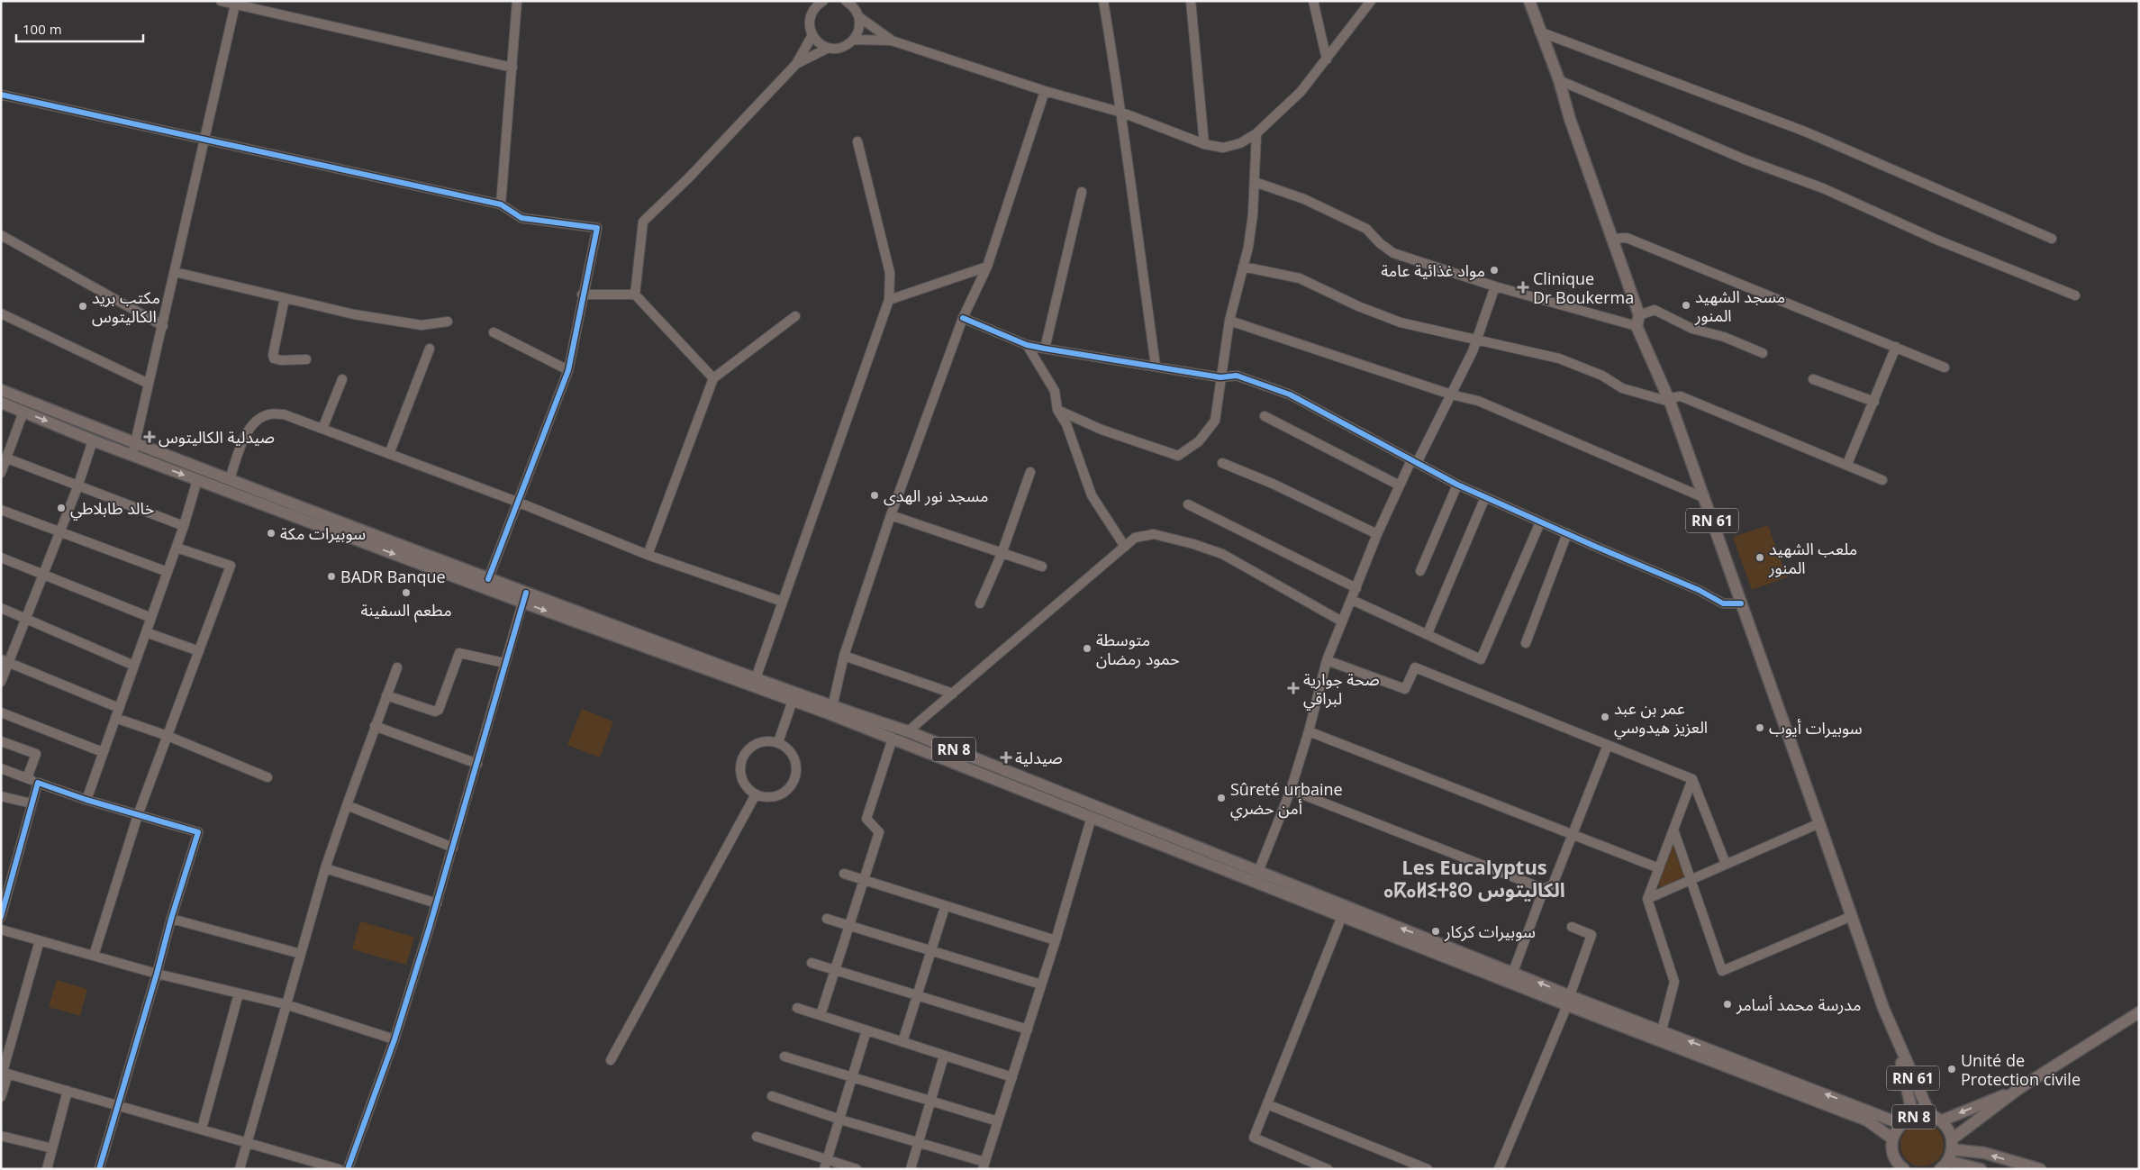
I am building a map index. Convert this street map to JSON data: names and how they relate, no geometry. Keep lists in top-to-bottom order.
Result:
{
  "streets": {
    "main road": ["RN 61", "RN 8"]
  },
  "crossings": [
    ["RN 61", "RN 8"]
  ],
  "districts": ["Les Eucalyptus ⴰⴽⴰⵍⵉⵜⵓⵙ الكاليتوس"],
  "places": {
    "other": [
      "مواد غذائية عامة",
      "مسجد الشهيد المنور",
      "مكتب بريد الكاليتوس",
      "مسجد نور الهدى",
      "خالد طابلاطي",
      "سوبيرات مكة",
      "ملعب الشهيد المنور",
      "BADR Banque",
      "مطعم السفينة",
      "متوسطة حمود رمضان",
      "عمر بن عبد العزيز هيدوسي",
      "سوبيرات أيوب",
      "Sûreté urbaine أمن حضري",
      "سوبيرات كركار",
      "مدرسة محمد أسامر",
      "Unité de Protection civile"
    ],
    "health": [
      "Clinique Dr Boukerma",
      "صيدلية الكاليتوس",
      "صحة جوارية لبراقي",
      "صيدلية"
    ]
  },
  "scale_bar": "100 m"
}
